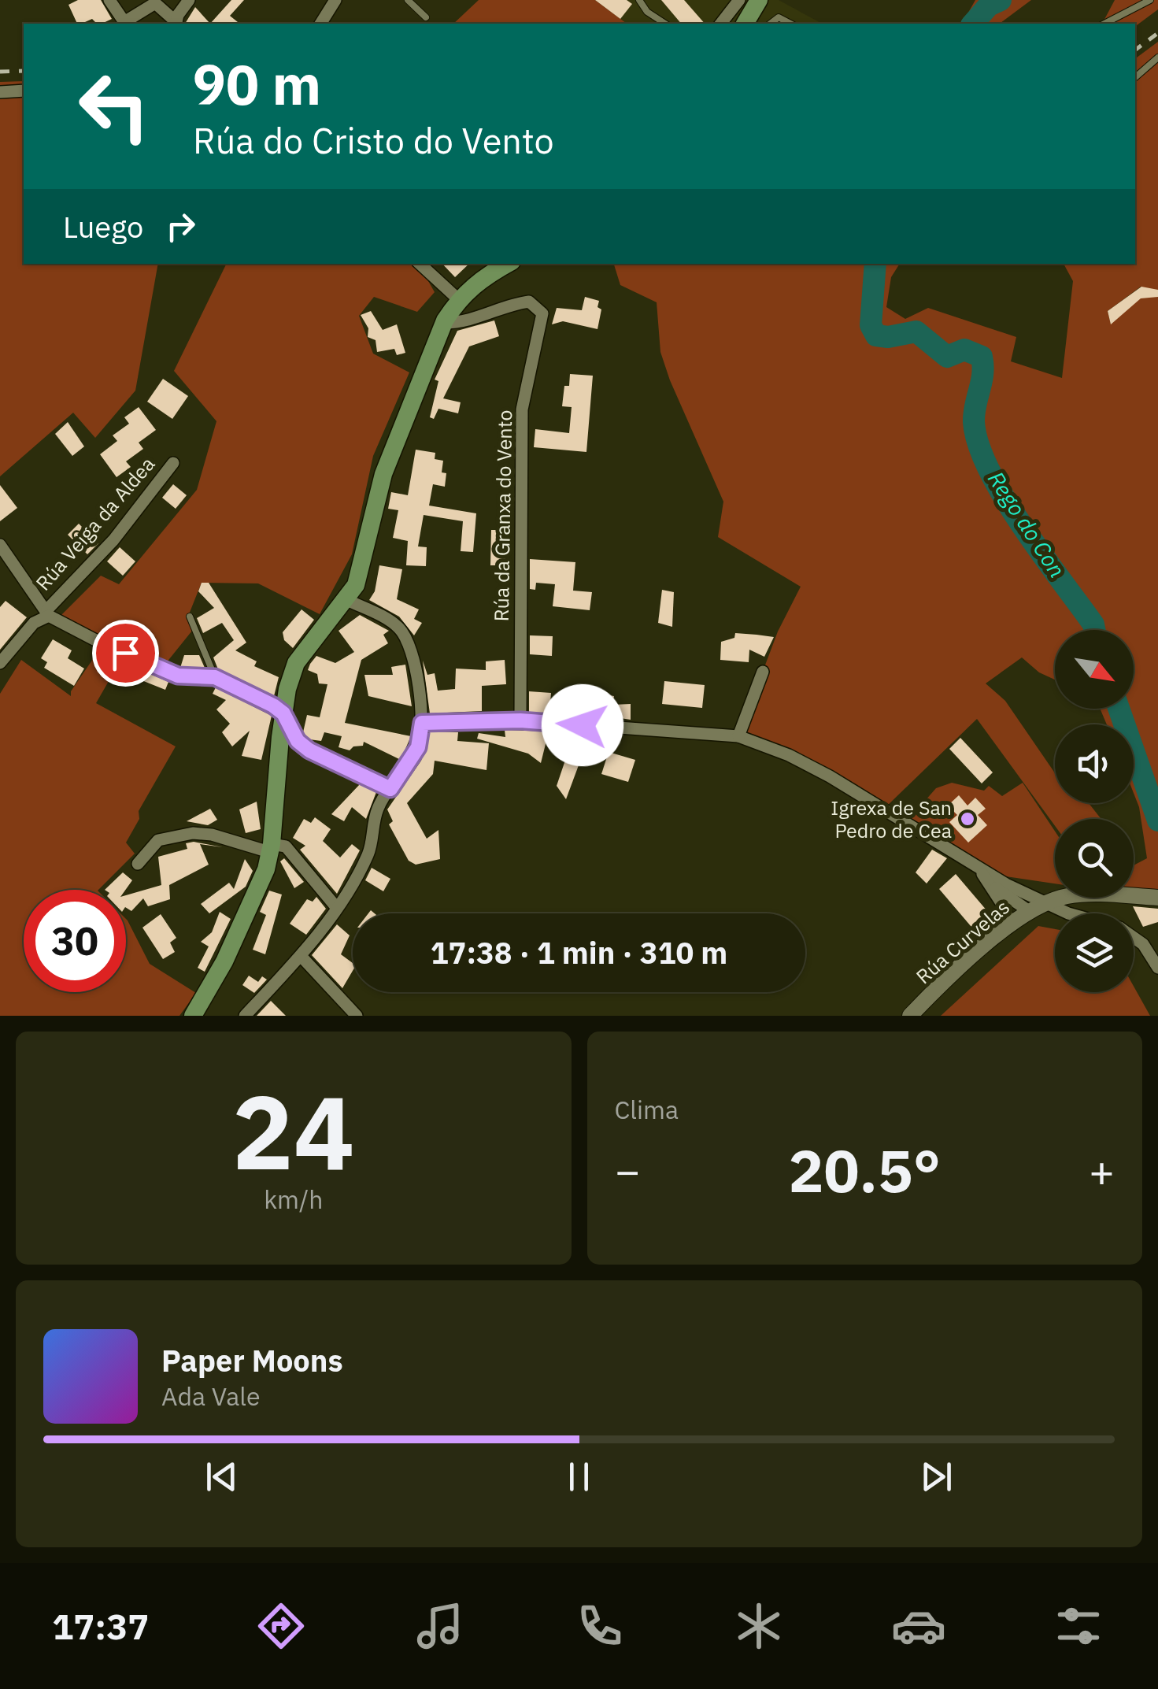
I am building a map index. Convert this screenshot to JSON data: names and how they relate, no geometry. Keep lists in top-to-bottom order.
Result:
{
  "streets": {
    "street": ["Rúa da Granxa do Vento", "Rúa Veiga da Aldea", "Rúa Curvelas"]
  },
  "water": ["Rego do Con"],
  "places": ["Igrexa de San Pedro de Cea"],
  "north": "bottom right",
  "page": {
    "turn": ["90 m", "Rúa do Cristo do Vento"],
    "then": "Luego",
    "limit": "30",
    "trip": "17:38 · 1 min · 310 m",
    "tile": [
      ["24", "km/h"],
      "Clima"
    ],
    "heat": ["−", "20.5°", "+"],
    "song": ["Paper Moons", "Ada Vale"],
    "tabs": "17:37"
  }
}
